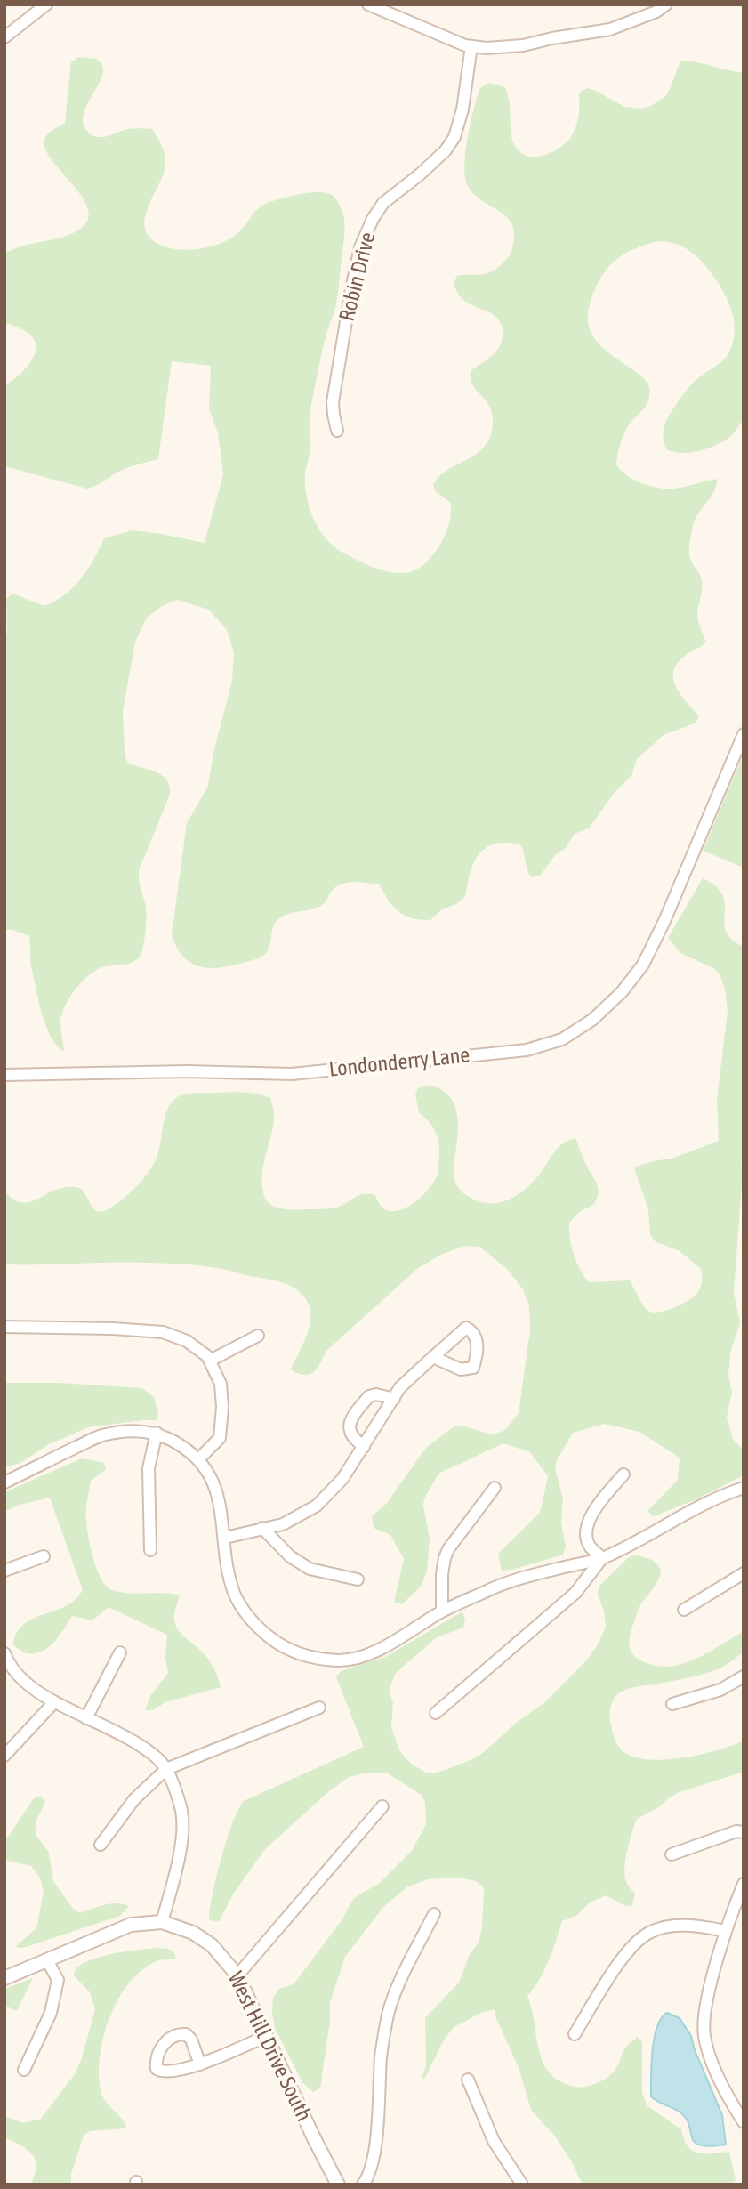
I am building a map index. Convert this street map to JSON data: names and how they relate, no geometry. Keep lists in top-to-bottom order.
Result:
{
  "streets": {
    "street": ["Robin Drive", "Londonderry Lane", "West Hill Drive South"]
  }
}
